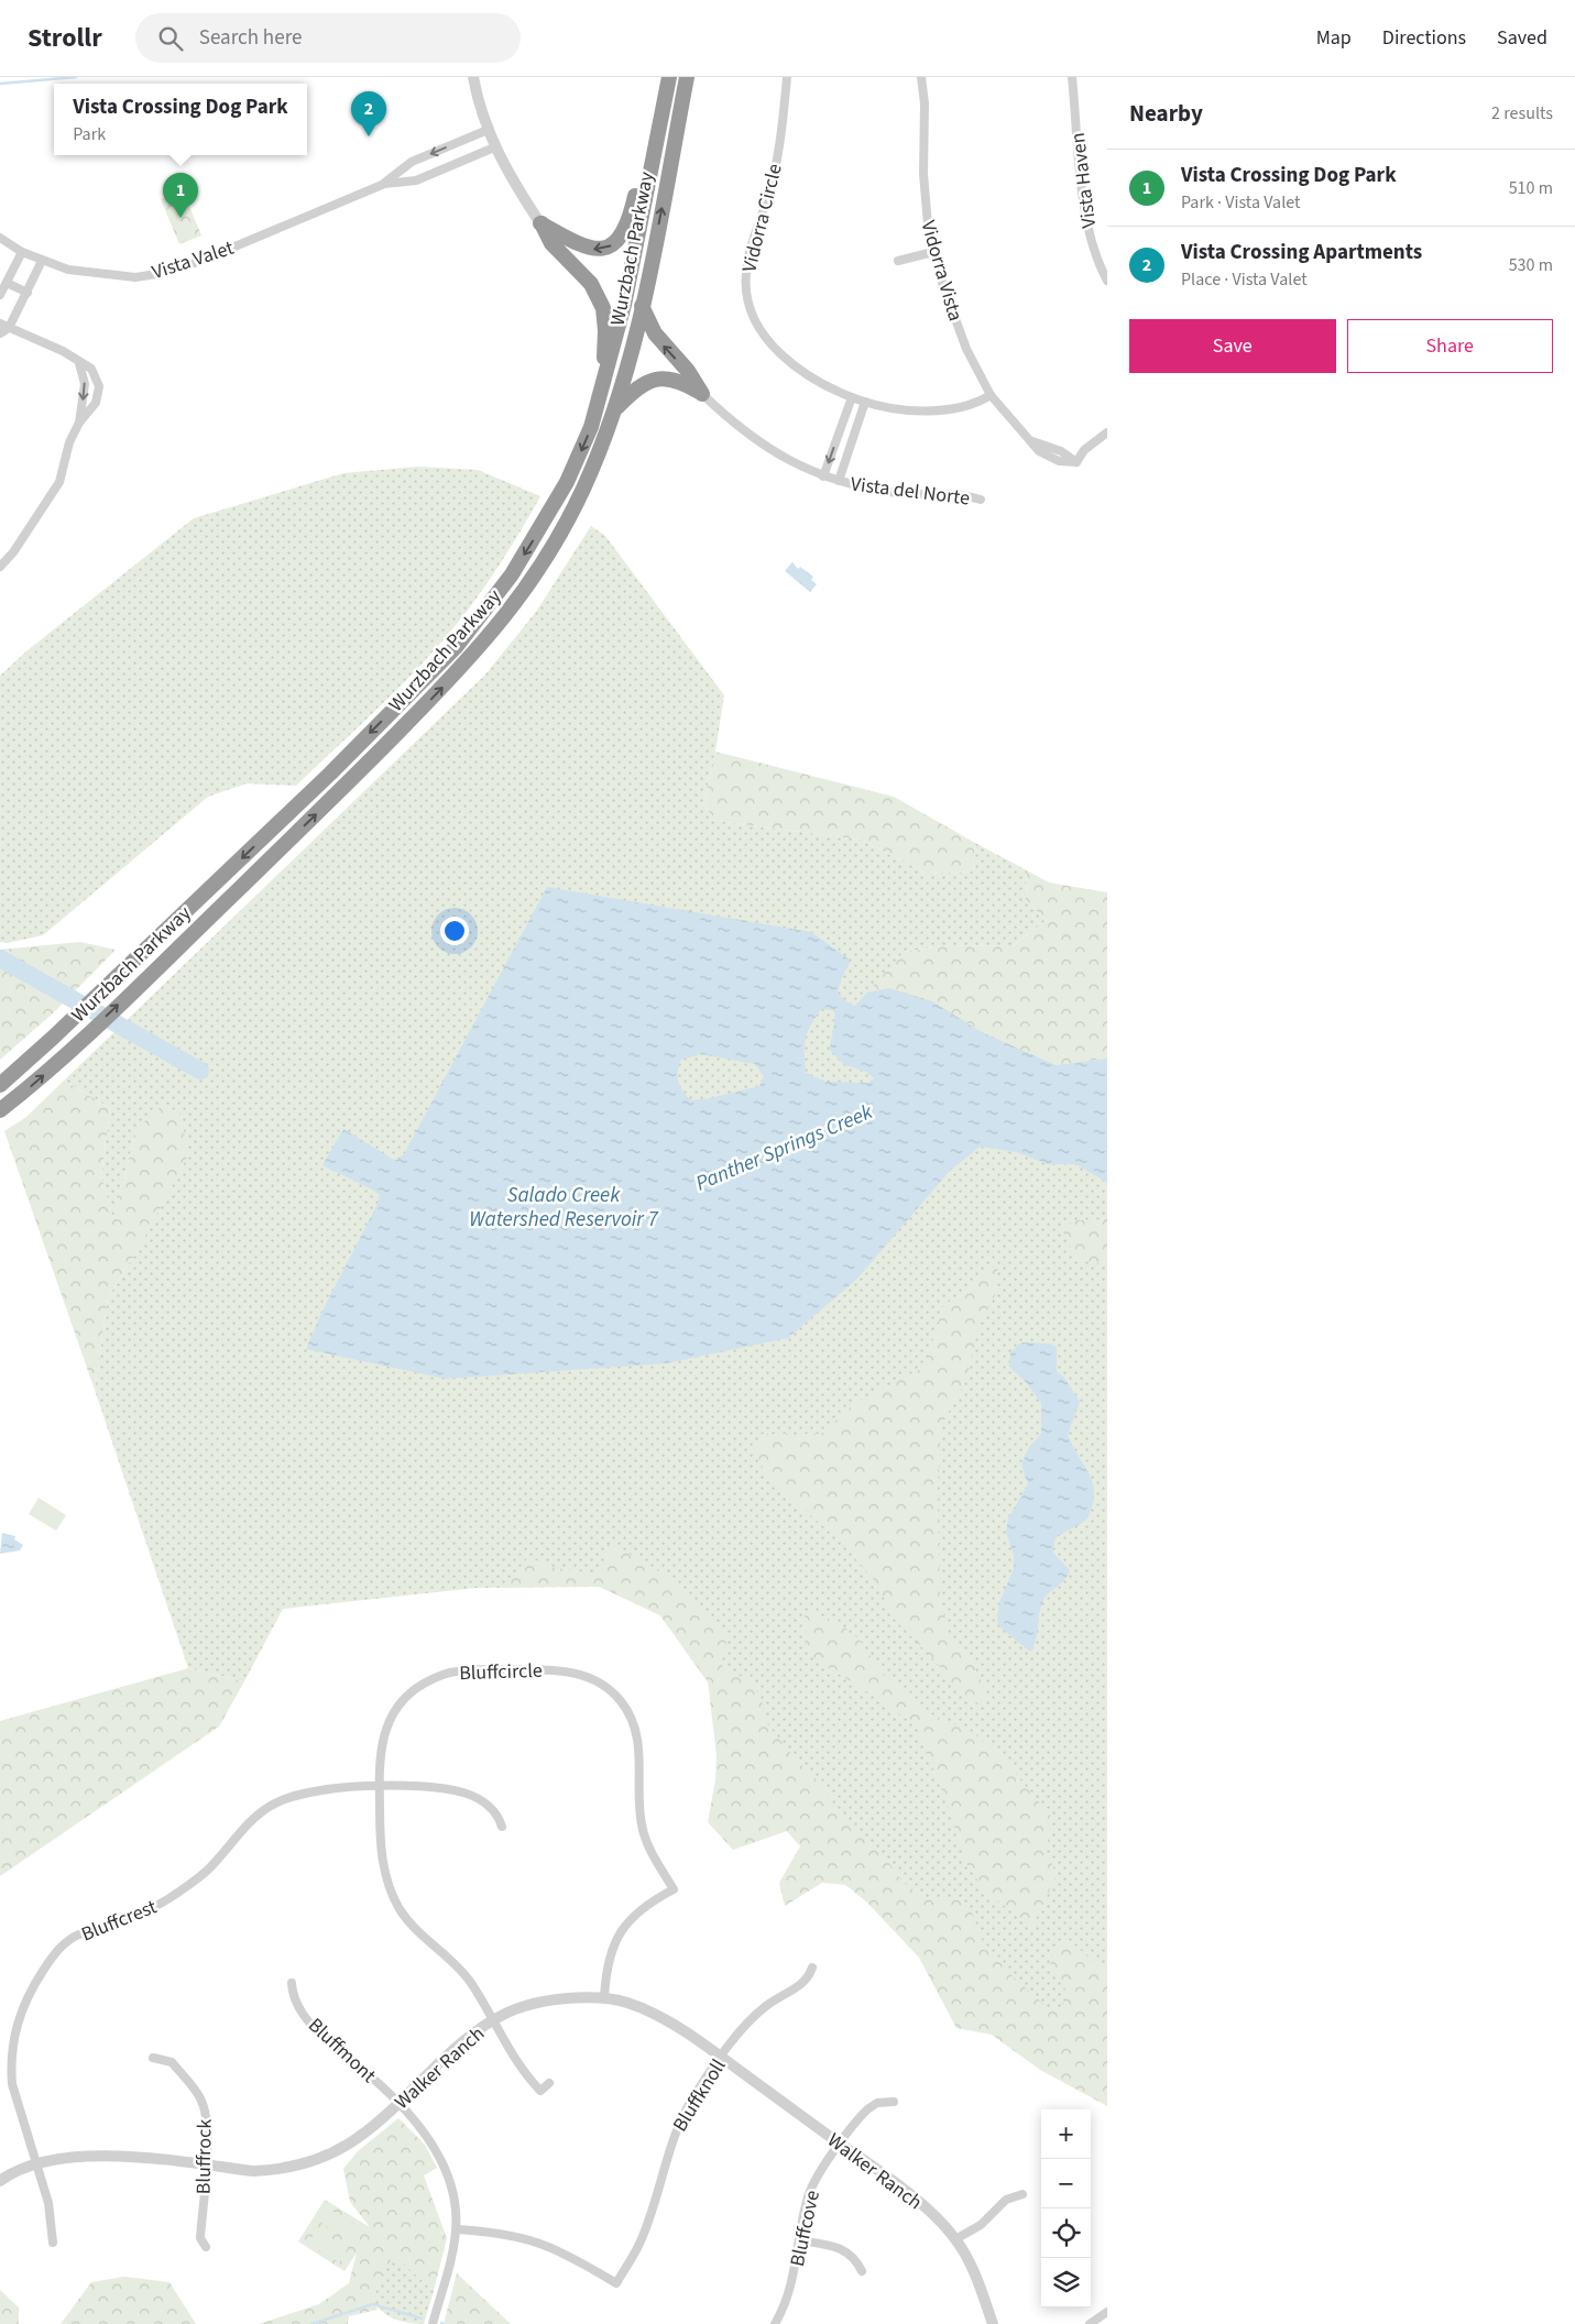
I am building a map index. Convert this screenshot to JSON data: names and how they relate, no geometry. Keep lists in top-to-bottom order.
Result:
{
  "streets": {
    "highway": ["Wurzbach Parkway"],
    "street": [
      "Vista Haven",
      "Vidorra Circle",
      "Vista Valet",
      "Vidorra Vista",
      "Vista del Norte",
      "Bluffcircle",
      "Bluffcrest",
      "Bluffmont",
      "Walker Ranch",
      "Bluffknoll",
      "Bluffrock",
      "Bluffcove"
    ]
  },
  "crossings": [
    ["Vidorra Circle", "Vidorra Vista"],
    ["Bluffcircle", "Bluffcrest"],
    ["Bluffcircle", "Walker Ranch"],
    ["Bluffcrest", "Walker Ranch"],
    ["Bluffmont", "Walker Ranch"],
    ["Bluffmont", "Bluffknoll"],
    ["Walker Ranch", "Bluffknoll"],
    ["Walker Ranch", "Bluffrock"],
    ["Walker Ranch", "Bluffcove"]
  ],
  "water": ["Panther Springs Creek", "Salado Creek Watershed Reservoir 7"],
  "page": {
    "header": "Strollr",
    "search": "Search here",
    "nav": ["Map", "Directions", "Saved"],
    "heading": ["Nearby", "2 results"],
    "popup": ["Vista Crossing Dog Park", "Park"],
    "pins": ["2", "1"],
    "list": [
      {
        "mark": "1",
        "name": "Vista Crossing Dog Park",
        "note": "Park · Vista Valet",
        "value": "510 m"
      },
      {
        "mark": "2",
        "name": "Vista Crossing Apartments",
        "note": "Place · Vista Valet",
        "value": "530 m"
      }
    ],
    "buttons": ["Save", "Share"],
    "map_buttons": ["+", "−"]
  }
}
